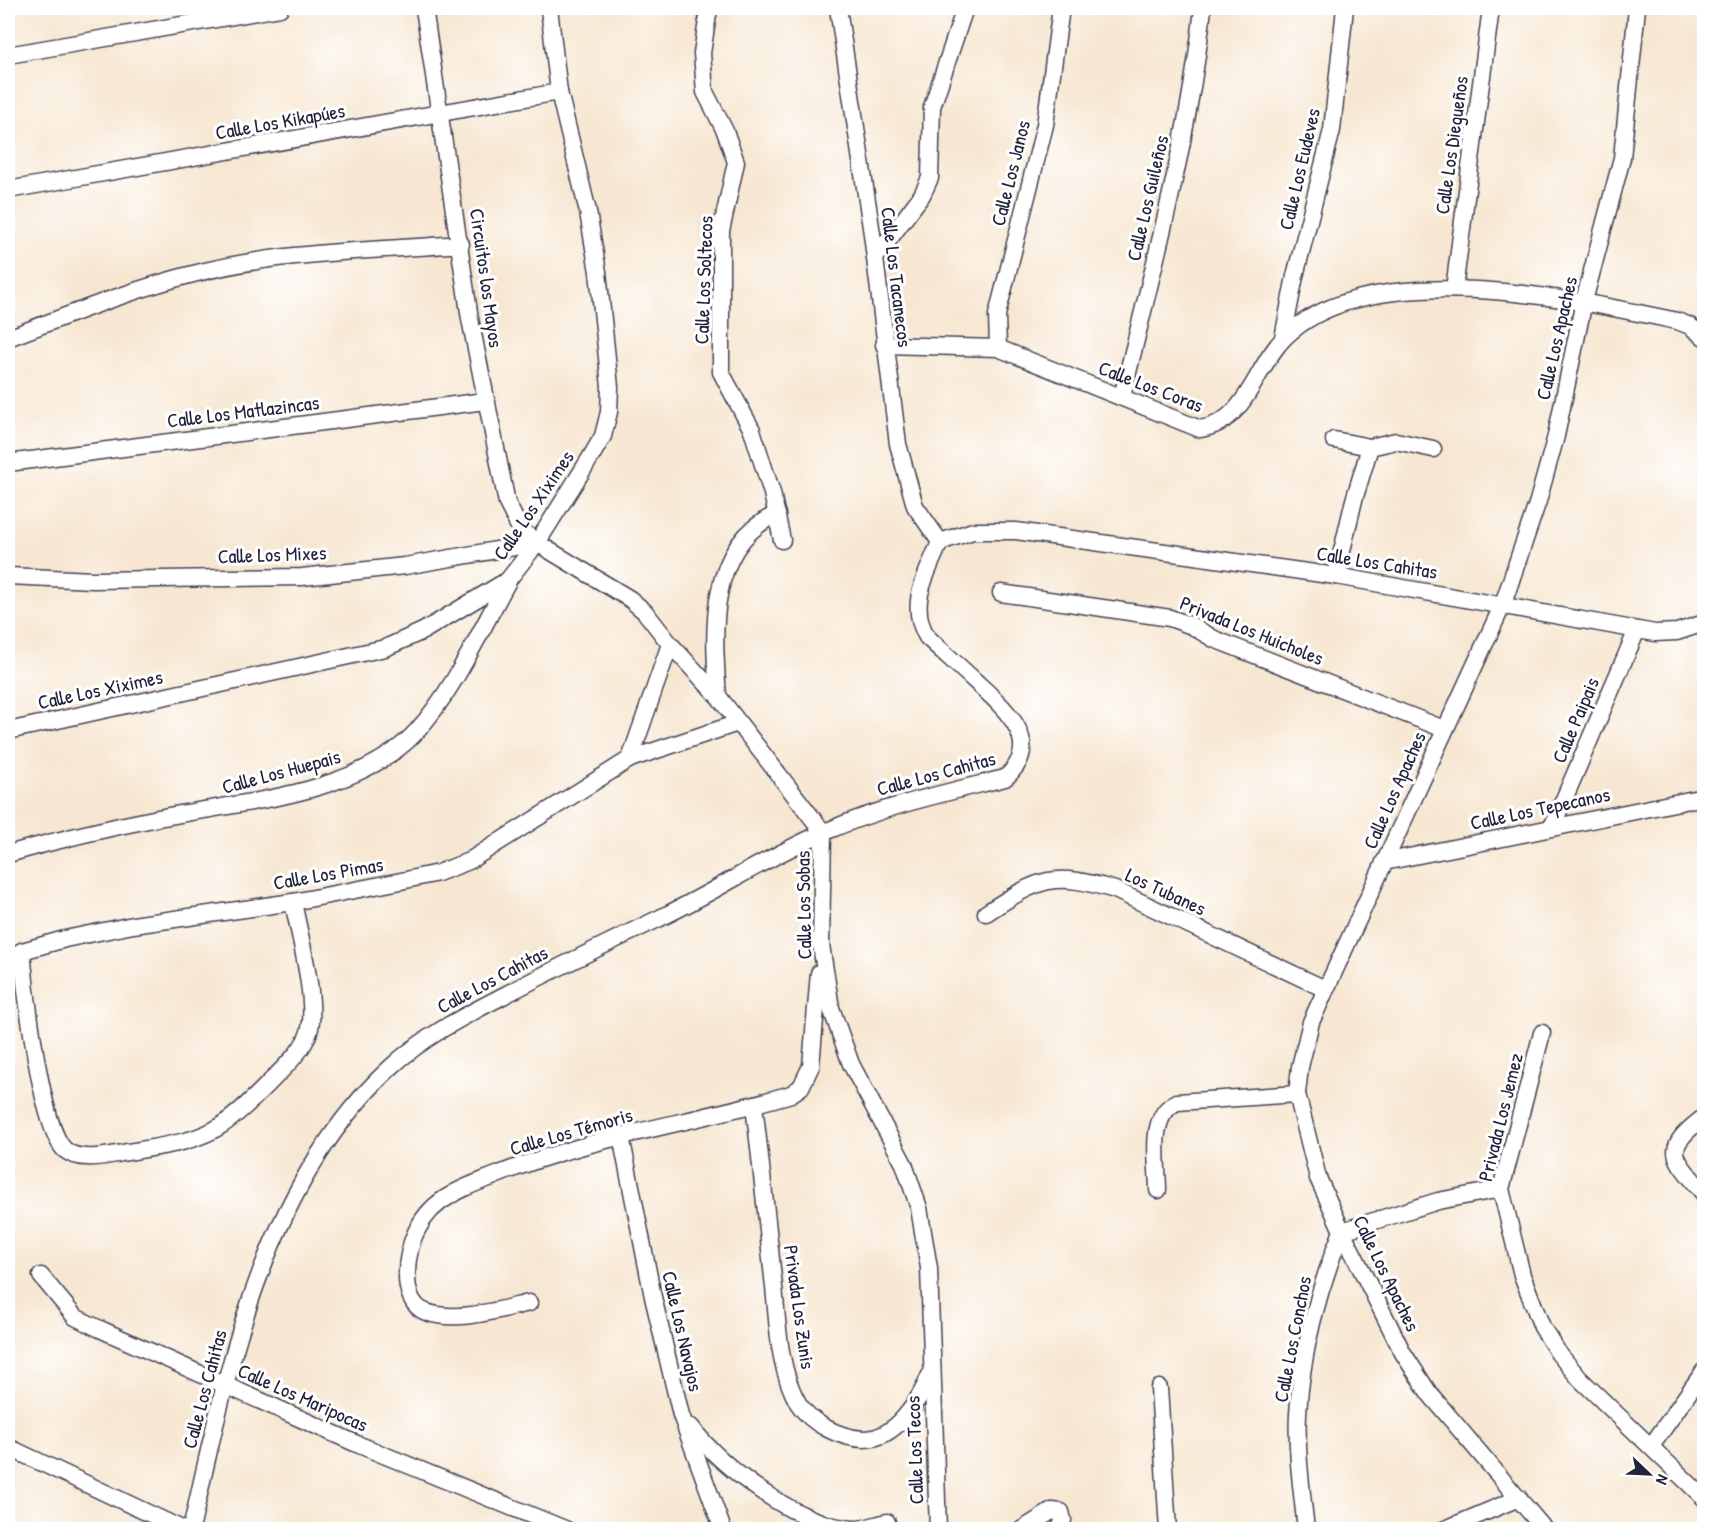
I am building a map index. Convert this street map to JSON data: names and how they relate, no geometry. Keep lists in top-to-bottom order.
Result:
{
  "streets": {
    "street": [
      "Calle Los Kikapúes",
      "Calle Los Diegueños",
      "Calle Los Eudeves",
      "Calle Los Janos",
      "Calle Los Guileños",
      "Calle Los Tacanecos",
      "Circuitos los Mayos",
      "Calle Los Soltecos",
      "Calle Los Apaches",
      "Calle Los Coras",
      "Calle Los Matlazincas",
      "Calle Los Xiximes",
      "Calle Los Mixes",
      "Calle Los Cahitas",
      "Privada Los Huicholes",
      "Calle Paipais",
      "Calle Los Huepais",
      "Calle Los Tepecanos",
      "Calle Los Pimas",
      "Los Tubanes",
      "Calle Los Sobas",
      "Privada Los Jemez",
      "Calle Los Témoris",
      "Privada Los Zunis",
      "Calle Los Navajos",
      "Calle Los Conchos",
      "Calle Los Maripocas",
      "Calle Los Tecos"
    ]
  },
  "crossings": [
    ["Calle Los Kikapúes", "Circuitos los Mayos"],
    ["Calle Los Kikapúes", "Calle Los Xiximes"],
    ["Calle Los Diegueños", "Calle Los Coras"],
    ["Calle Los Eudeves", "Calle Los Coras"],
    ["Calle Los Janos", "Calle Los Coras"],
    ["Calle Los Guileños", "Calle Los Coras"],
    ["Calle Los Tacanecos", "Calle Los Coras"],
    ["Calle Los Tacanecos", "Calle Los Cahitas"],
    ["Circuitos los Mayos", "Calle Los Matlazincas"],
    ["Circuitos los Mayos", "Calle Los Xiximes"],
    ["Circuitos los Mayos", "Calle Los Mixes"],
    ["Circuitos los Mayos", "Calle Los Sobas"],
    ["Calle Los Apaches", "Calle Los Coras"],
    ["Calle Los Apaches", "Calle Los Cahitas"],
    ["Calle Los Apaches", "Privada Los Huicholes"],
    ["Calle Los Apaches", "Calle Los Tepecanos"],
    ["Calle Los Apaches", "Los Tubanes"],
    ["Calle Los Apaches", "Calle Los Conchos"],
    ["Calle Los Xiximes", "Calle Los Mixes"],
    ["Calle Los Xiximes", "Calle Los Huepais"],
    ["Calle Los Xiximes", "Calle Los Sobas"],
    ["Calle Los Mixes", "Calle Los Sobas"],
    ["Calle Los Cahitas", "Calle Paipais"],
    ["Calle Los Cahitas", "Calle Los Sobas"],
    ["Calle Los Cahitas", "Calle Los Maripocas"],
    ["Calle Paipais", "Calle Los Tepecanos"],
    ["Calle Los Pimas", "Calle Los Sobas"],
    ["Calle Los Sobas", "Calle Los Témoris"],
    ["Calle Los Sobas", "Privada Los Zunis"],
    ["Calle Los Sobas", "Calle Los Tecos"],
    ["Calle Los Témoris", "Privada Los Zunis"],
    ["Calle Los Témoris", "Calle Los Navajos"],
    ["Privada Los Zunis", "Calle Los Tecos"]
  ],
  "north": "bottom right"
}
